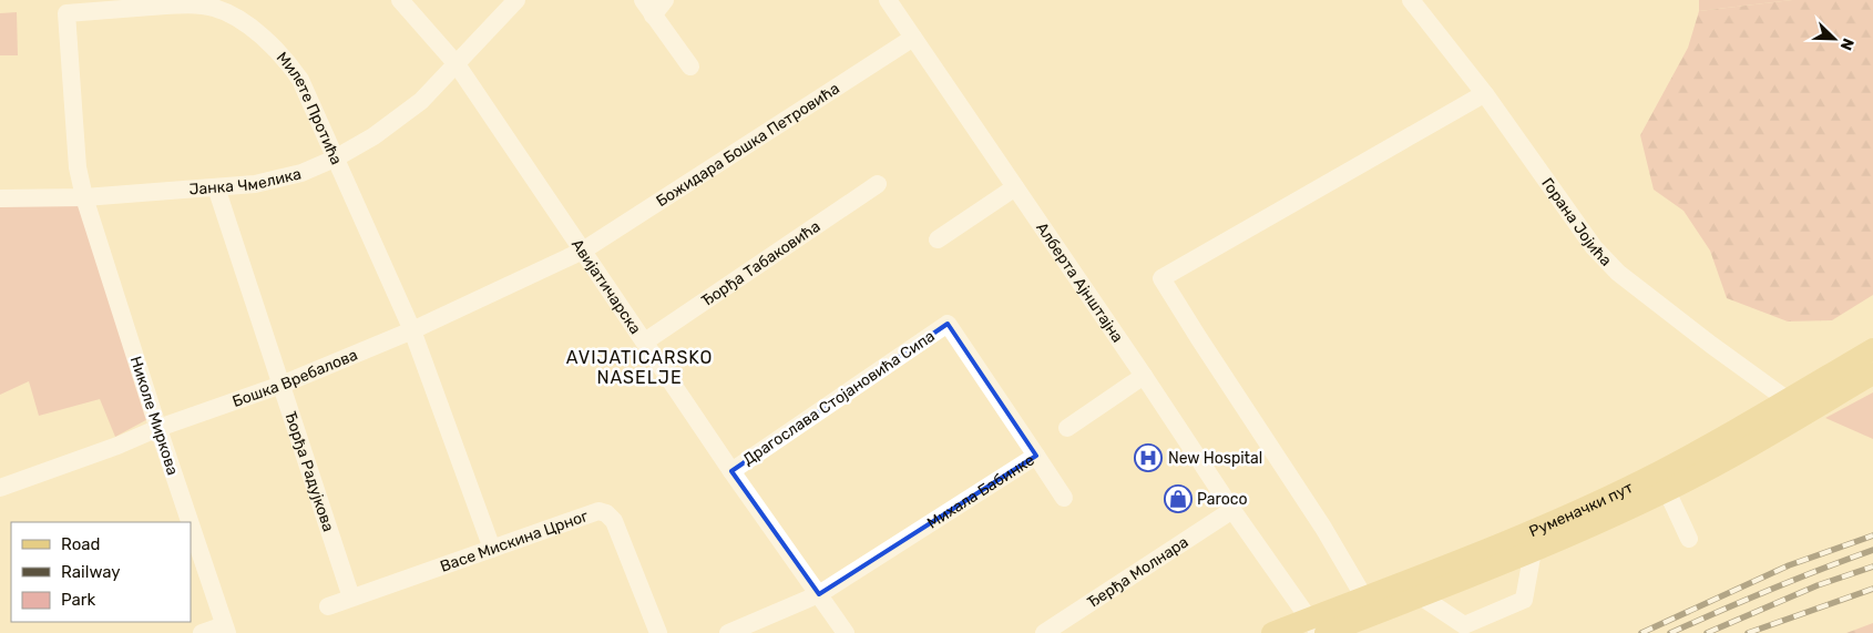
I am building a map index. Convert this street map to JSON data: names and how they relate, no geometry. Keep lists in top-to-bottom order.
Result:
{
  "streets": {
    "main road": ["Руменачки пут"],
    "street": [
      "Милете Протића",
      "Божидара Бошка Петровића",
      "Јанка Чмелика",
      "Горана Јојића",
      "Ђорђа Табаковића",
      "Алберта Ајнштајна",
      "Авијатичарска",
      "Бошка Вребалова",
      "Драгослава Стојановића Сипа",
      "Николе Миркова",
      "Ђорђа Радујкова",
      "Михала Бабинке",
      "Васе Мискина Црног",
      "Ђерђа Молнара"
    ]
  },
  "crossings": [
    ["Милете Протића", "Јанка Чмелика"],
    ["Милете Протића", "Бошка Вребалова"],
    ["Милете Протића", "Николе Миркова"],
    ["Милете Протића", "Васе Мискина Црног"],
    ["Божидара Бошка Петровића", "Алберта Ајнштајна"],
    ["Божидара Бошка Петровића", "Авијатичарска"],
    ["Божидара Бошка Петровића", "Бошка Вребалова"],
    ["Јанка Чмелика", "Авијатичарска"],
    ["Јанка Чмелика", "Николе Миркова"],
    ["Јанка Чмелика", "Ђорђа Радујкова"],
    ["Горана Јојића", "Руменачки пут"],
    ["Ђорђа Табаковића", "Авијатичарска"],
    ["Алберта Ајнштајна", "Руменачки пут"],
    ["Алберта Ајнштајна", "Ђерђа Молнара"],
    ["Авијатичарска", "Бошка Вребалова"],
    ["Авијатичарска", "Драгослава Стојановића Сипа"],
    ["Авијатичарска", "Михала Бабинке"],
    ["Бошка Вребалова", "Николе Миркова"],
    ["Бошка Вребалова", "Ђорђа Радујкова"],
    ["Драгослава Стојановића Сипа", "Михала Бабинке"],
    ["Ђорђа Радујкова", "Васе Мискина Црног"]
  ],
  "districts": ["AVIJATICARSKO NASELJE"],
  "places": {
    "hospital": ["New Hospital"],
    "shop": ["Paroco"]
  },
  "legend": ["Road", "Railway", "Park"],
  "north": "bottom right"
}
